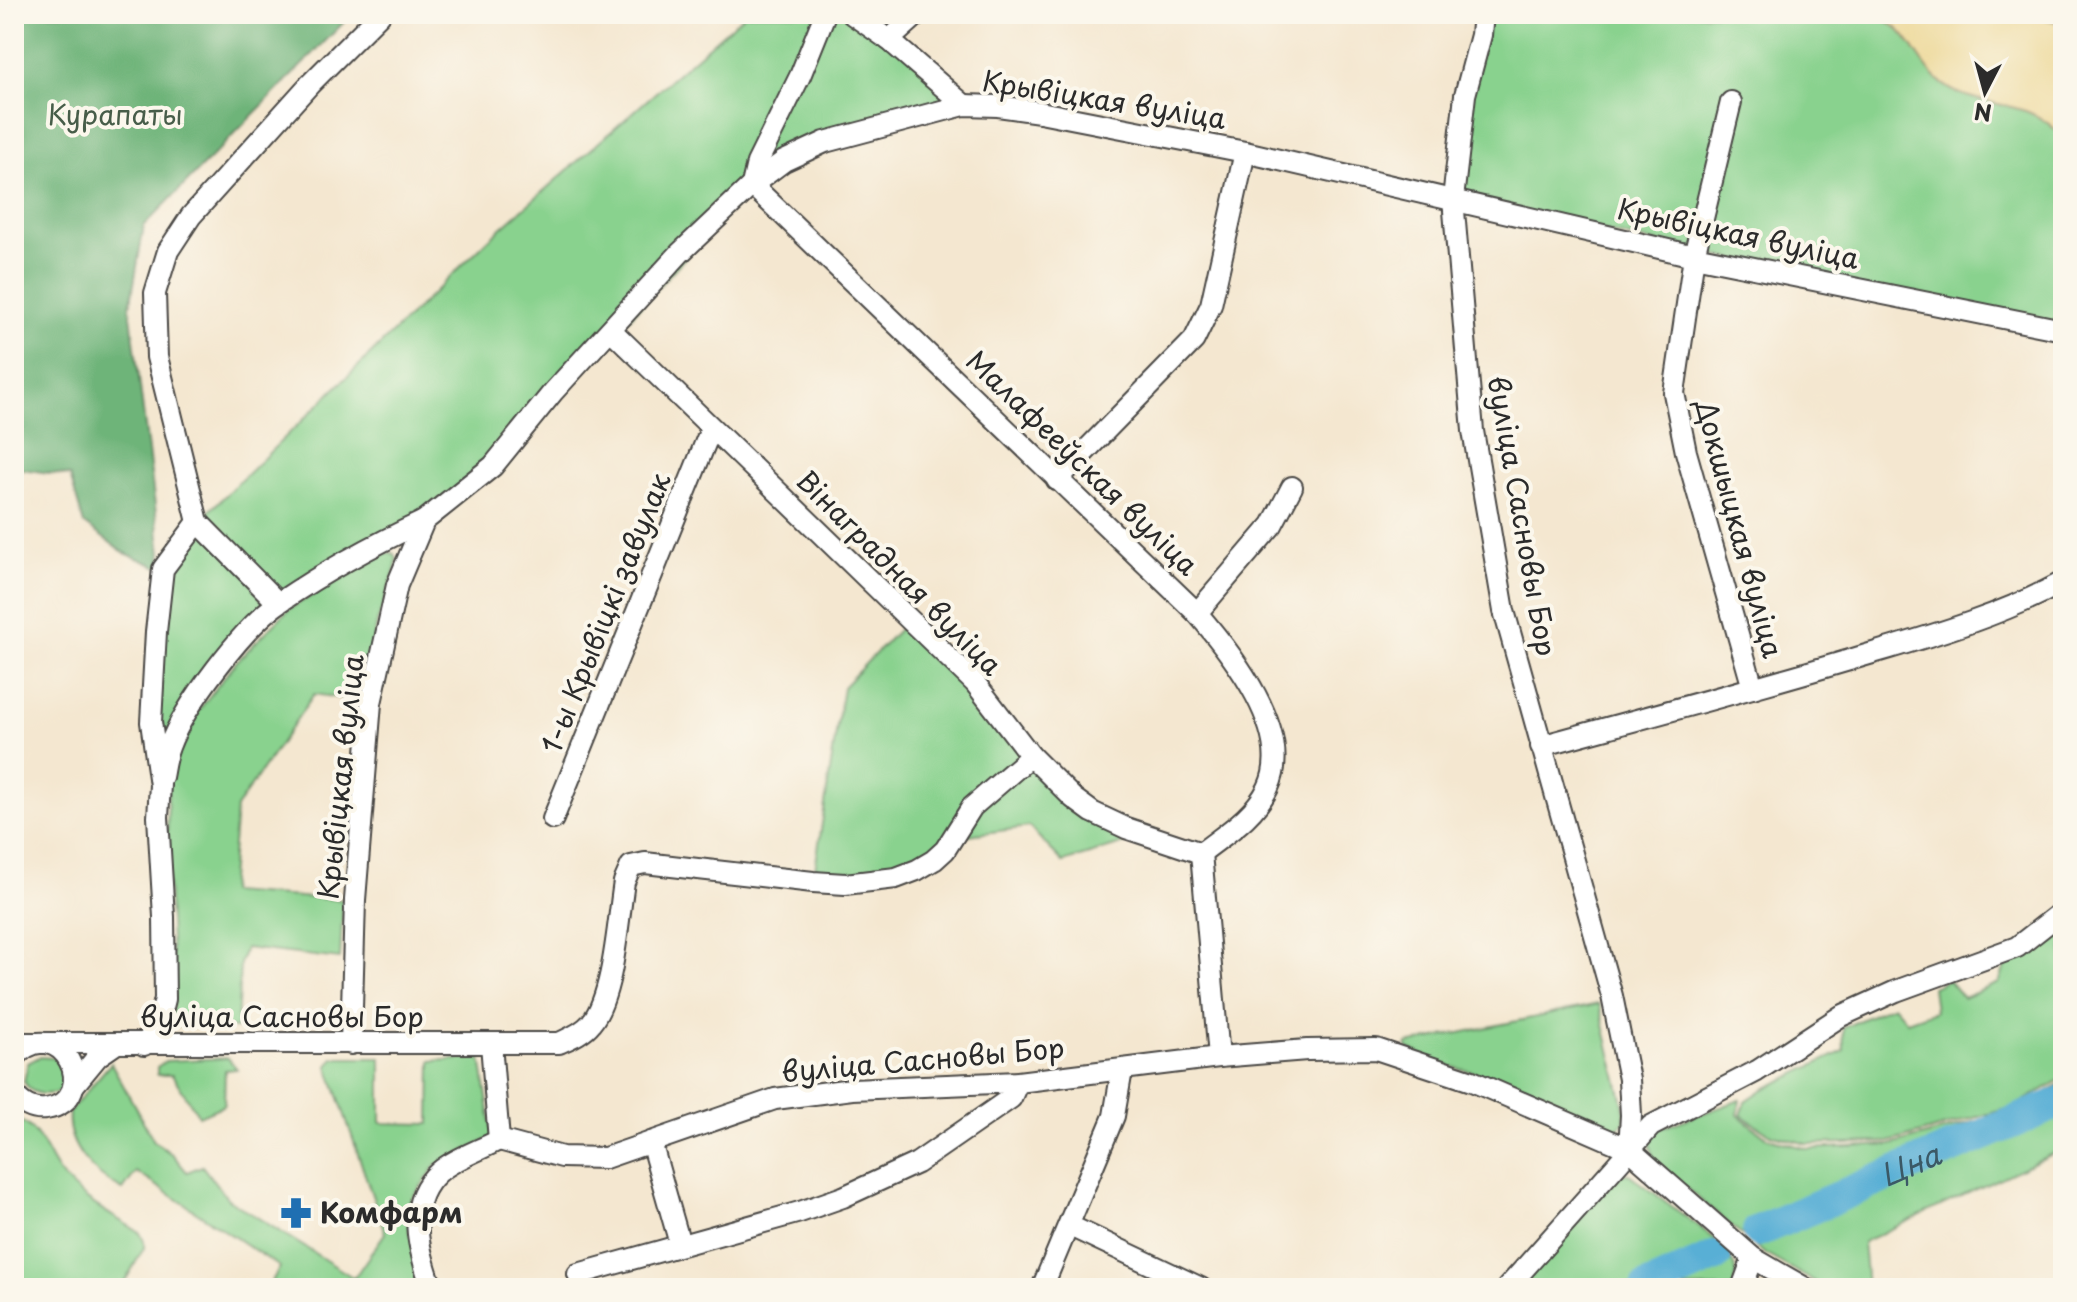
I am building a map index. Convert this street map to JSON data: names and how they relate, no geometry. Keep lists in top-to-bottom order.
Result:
{
  "streets": {
    "street": [
      "Крывіцкая вуліца",
      "Малафееўская вуліца",
      "вуліца Сасновы Бор",
      "Докшыцкая вуліца",
      "Вінаградная вуліца",
      "1-ы Крывіцкі завулак"
    ]
  },
  "crossings": [
    ["Крывіцкая вуліца", "Малафееўская вуліца"],
    ["Крывіцкая вуліца", "вуліца Сасновы Бор"],
    ["Крывіцкая вуліца", "Докшыцкая вуліца"],
    ["Крывіцкая вуліца", "Вінаградная вуліца"],
    ["Малафееўская вуліца", "Вінаградная вуліца"],
    ["вуліца Сасновы Бор", "Вінаградная вуліца"],
    ["Вінаградная вуліца", "1-ы Крывіцкі завулак"]
  ],
  "water": ["Цна"],
  "parks": ["Курапаты"],
  "places": {
    "pharmacy": ["Комфарм"]
  },
  "north": "bottom"
}
